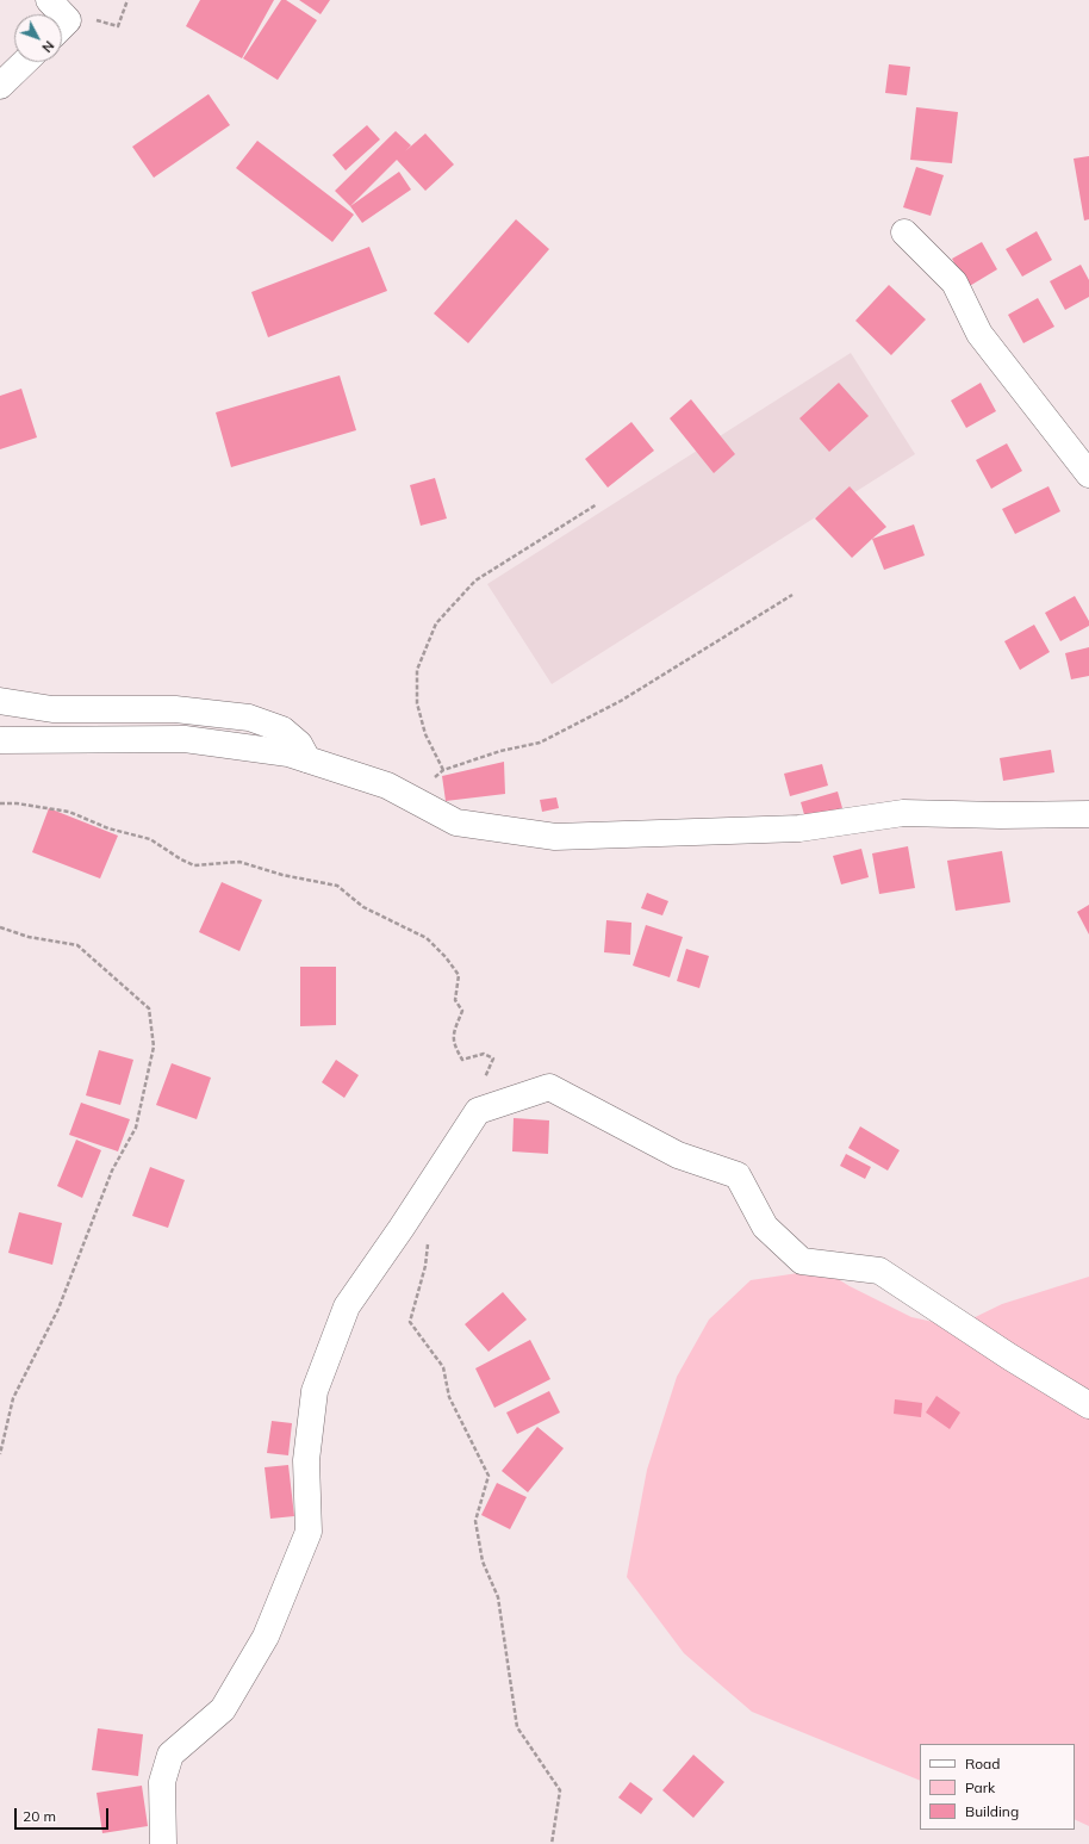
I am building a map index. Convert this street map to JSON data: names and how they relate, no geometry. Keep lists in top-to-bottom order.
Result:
{
  "legend": ["Road", "Park", "Building"],
  "scale_bar": "20 m",
  "north": "bottom right"
}
